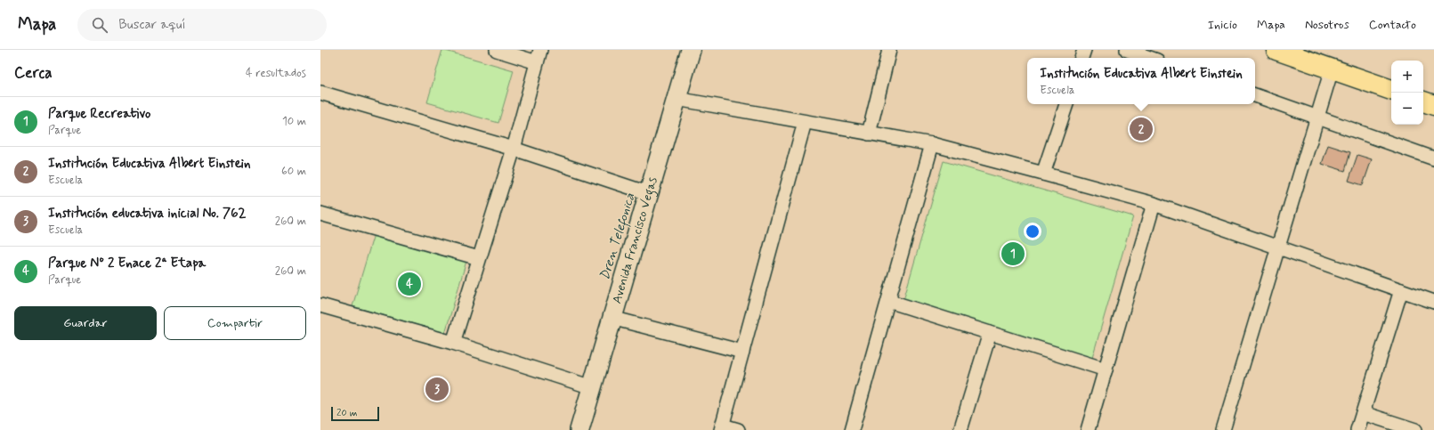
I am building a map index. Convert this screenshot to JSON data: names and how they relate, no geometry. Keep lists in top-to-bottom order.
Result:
{
  "streets": {
    "street": ["Avenida Francisco Vegas"]
  },
  "water": ["Dren Telefonica"],
  "scale_bar": "20 m",
  "page": {
    "header": "Mapa",
    "search": "Buscar aquí",
    "nav": [
      "Inicio",
      "Mapa",
      "Nosotros",
      "Contacto"
    ],
    "heading": ["Cerca", "4 resultados"],
    "popup": ["Institución Educativa Albert Einstein", "Escuela"],
    "map_buttons": ["+", "−"],
    "list": [
      {
        "mark": "1",
        "name": "Parque Recreativo",
        "note": "Parque",
        "value": "10 m"
      },
      {
        "mark": "2",
        "name": "Institución Educativa Albert Einstein",
        "note": "Escuela",
        "value": "60 m"
      },
      {
        "mark": "3",
        "name": "Institución educativa inicial No. 762",
        "note": "Escuela",
        "value": "260 m"
      },
      {
        "mark": "4",
        "name": "Parque Nº 2 Enace 2ª Etapa",
        "note": "Parque",
        "value": "260 m"
      }
    ],
    "pins": [
      "2",
      "1",
      "4",
      "3"
    ],
    "buttons": ["Guardar", "Compartir"],
    "scale": "20 m"
  }
}
